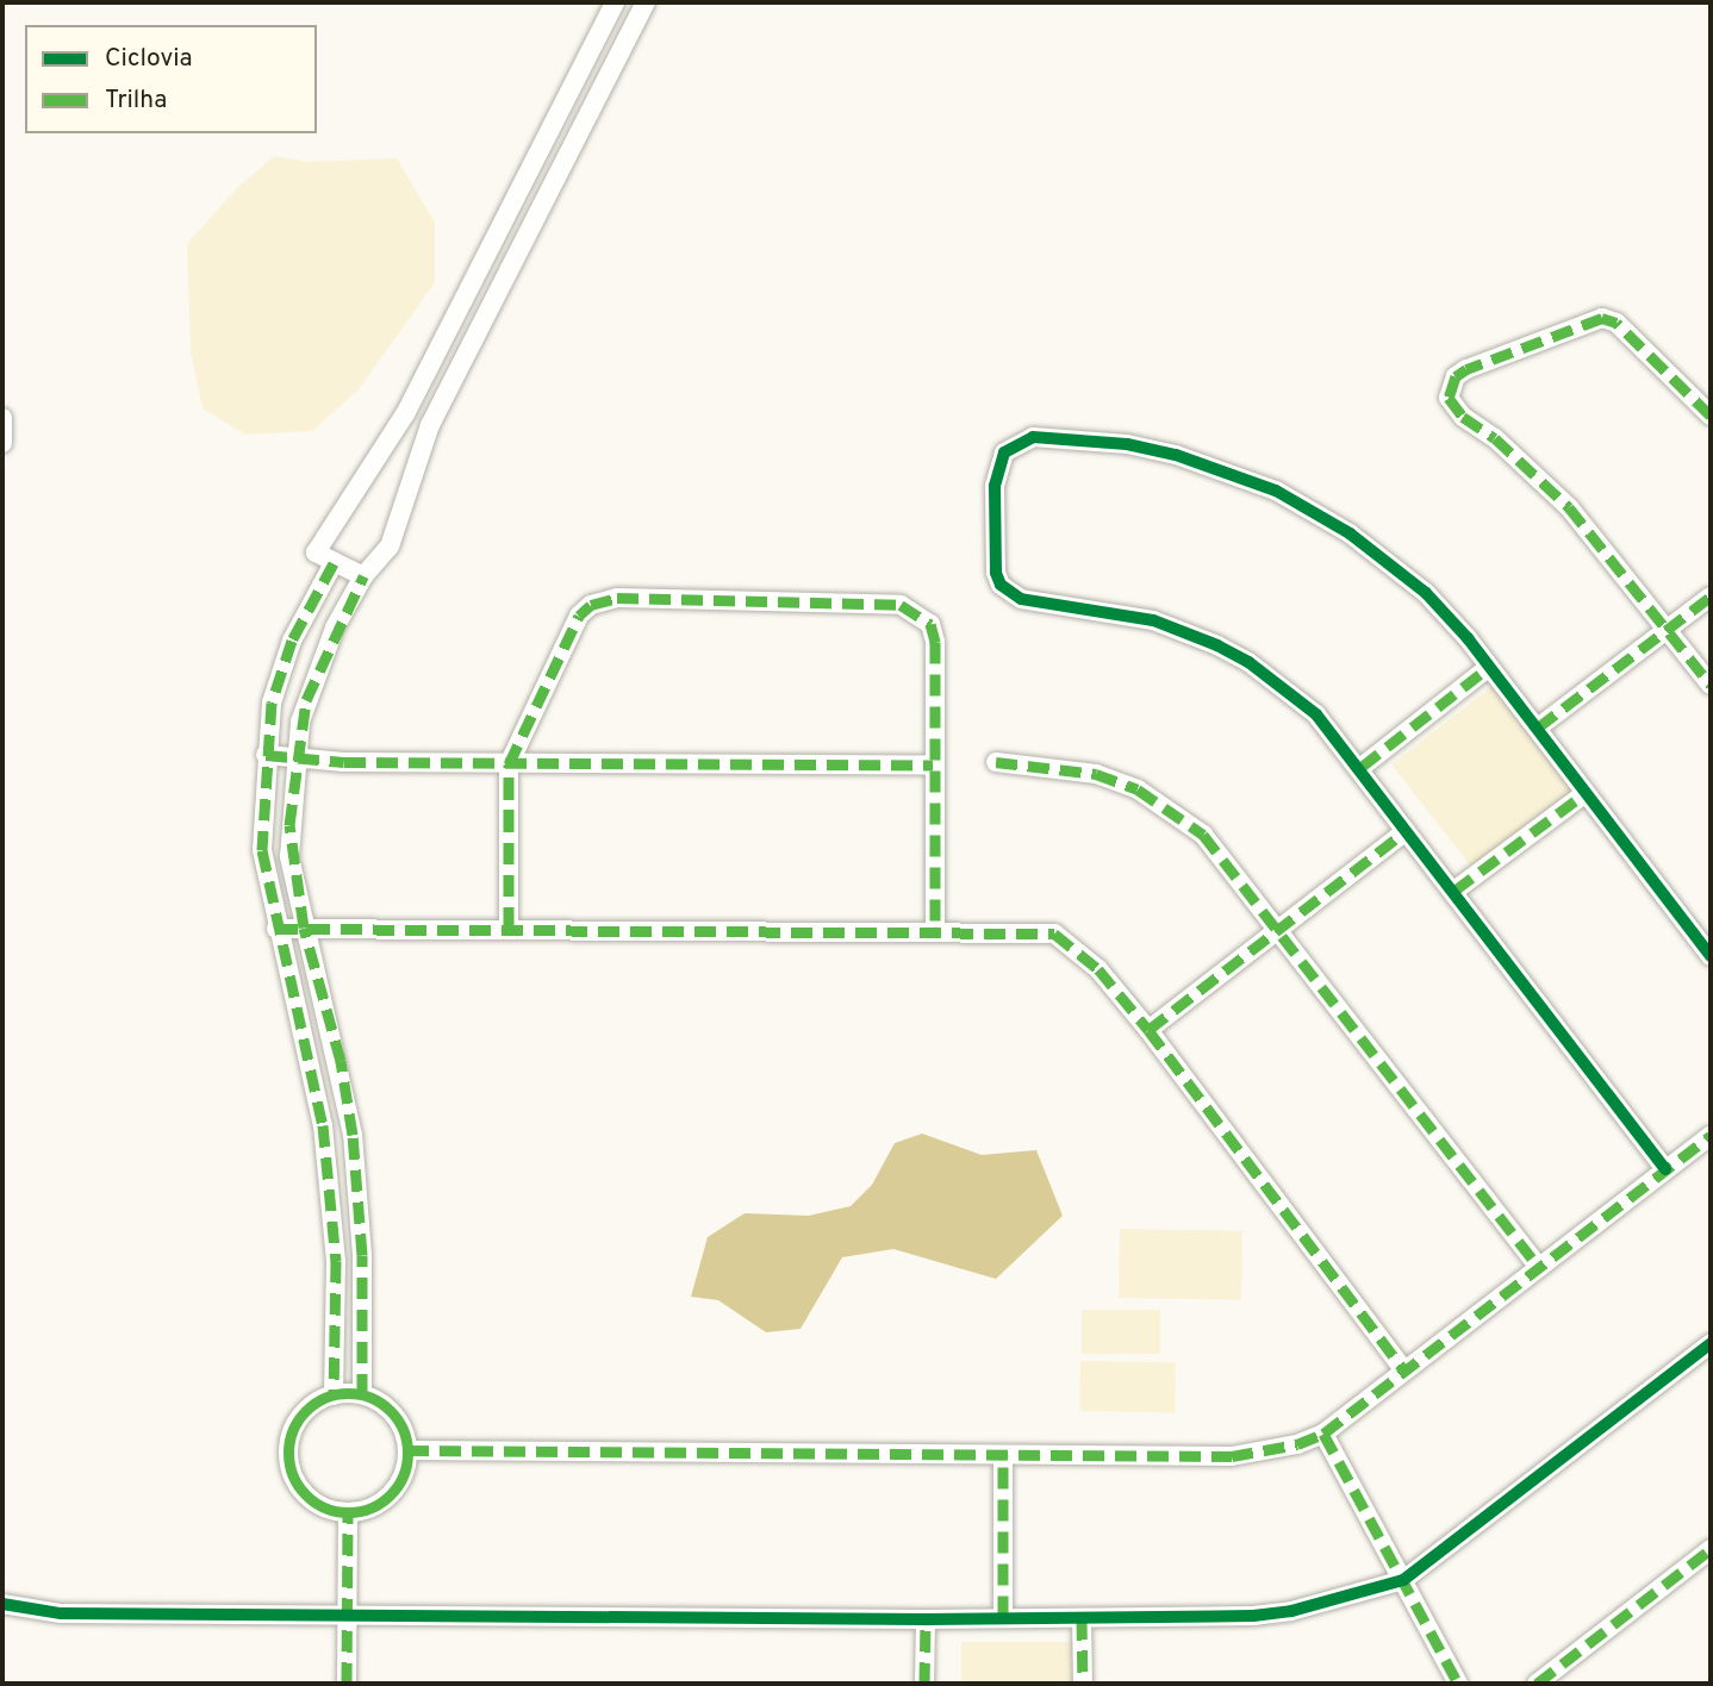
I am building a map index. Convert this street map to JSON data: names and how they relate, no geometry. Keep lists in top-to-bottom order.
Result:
{
  "legend": ["Ciclovia", "Trilha"]
}
